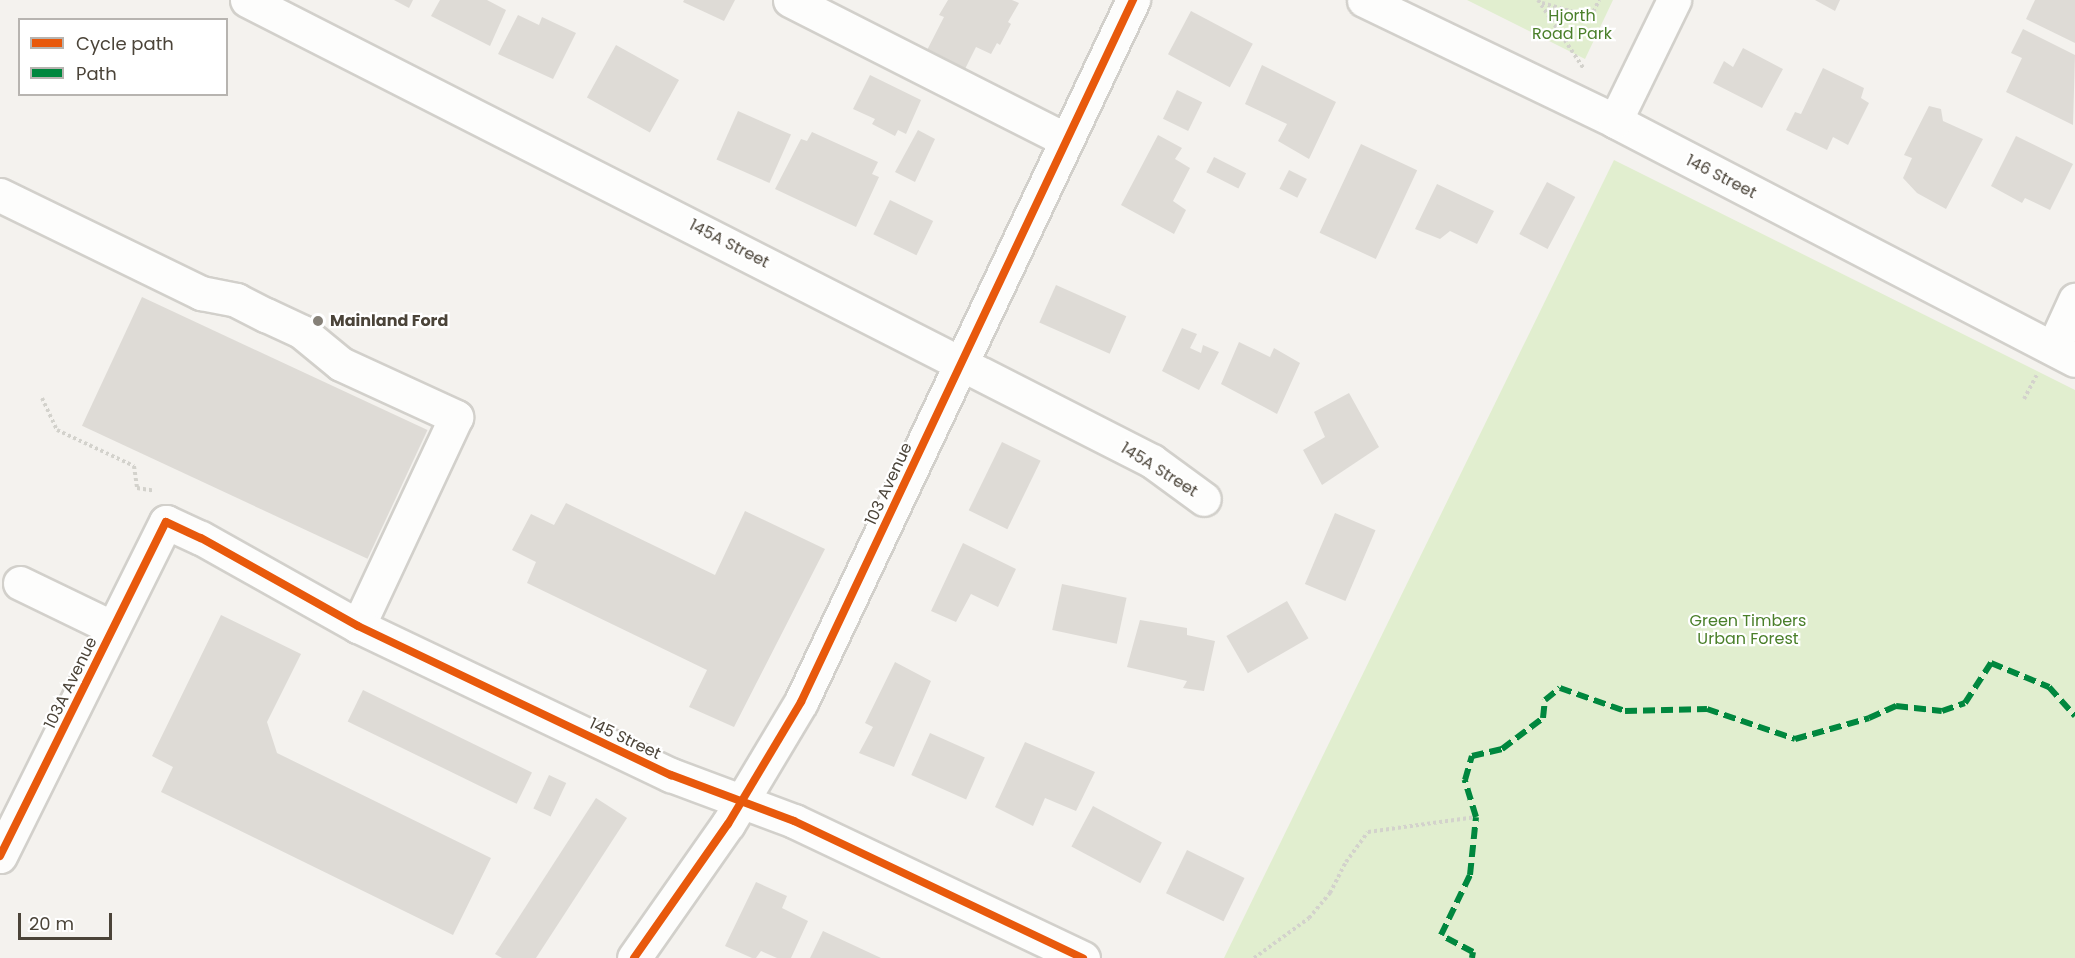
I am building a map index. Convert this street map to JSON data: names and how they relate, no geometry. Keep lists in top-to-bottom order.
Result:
{
  "streets": {
    "street": [
      "146 Street",
      "145A Street",
      "103 Avenue",
      "103A Avenue",
      "145 Street"
    ]
  },
  "crossings": [
    ["145A Street", "103 Avenue"],
    ["103 Avenue", "145 Street"],
    ["103A Avenue", "145 Street"]
  ],
  "parks": ["Hjorth Road Park", "Green Timbers Urban Forest"],
  "places": ["Mainland Ford"],
  "legend": ["Cycle path", "Path"],
  "scale_bar": "20 m"
}
